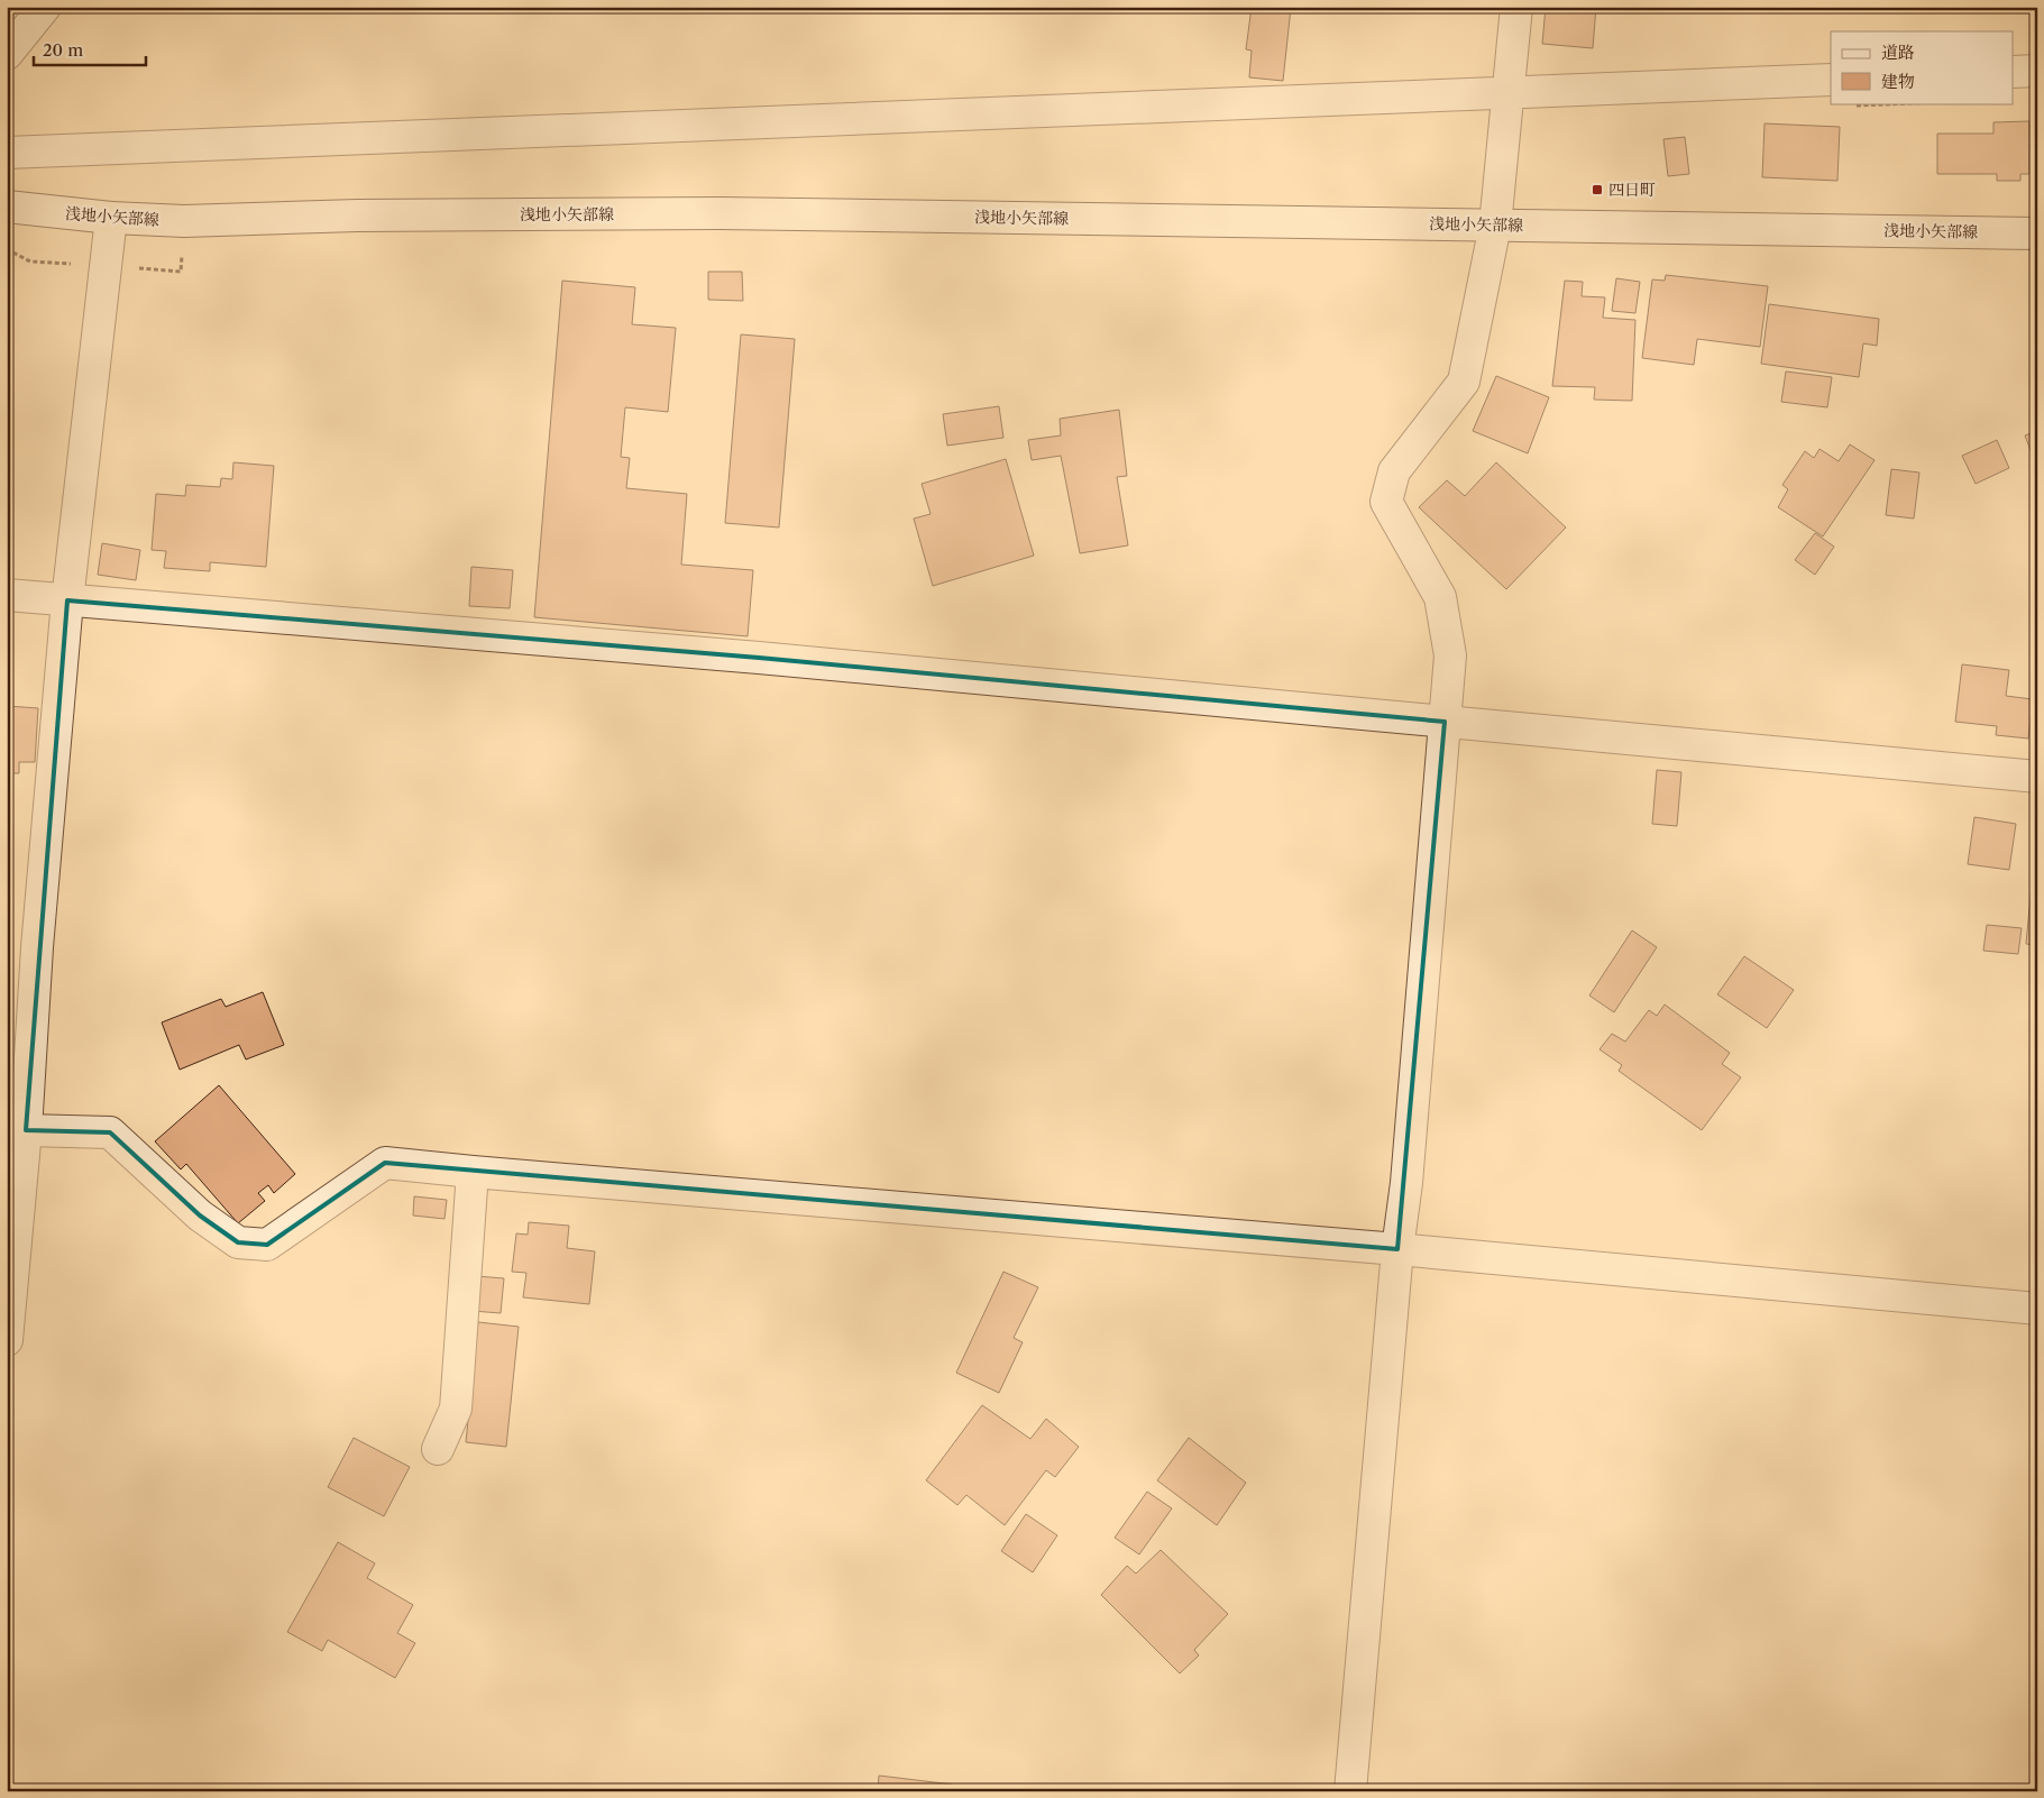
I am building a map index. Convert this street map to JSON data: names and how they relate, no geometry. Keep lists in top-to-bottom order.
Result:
{
  "streets": {
    "street": ["浅地小矢部線"]
  },
  "places": {
    "transit": ["四日町"]
  },
  "legend": ["道路", "建物"],
  "scale_bar": "20 m"
}
